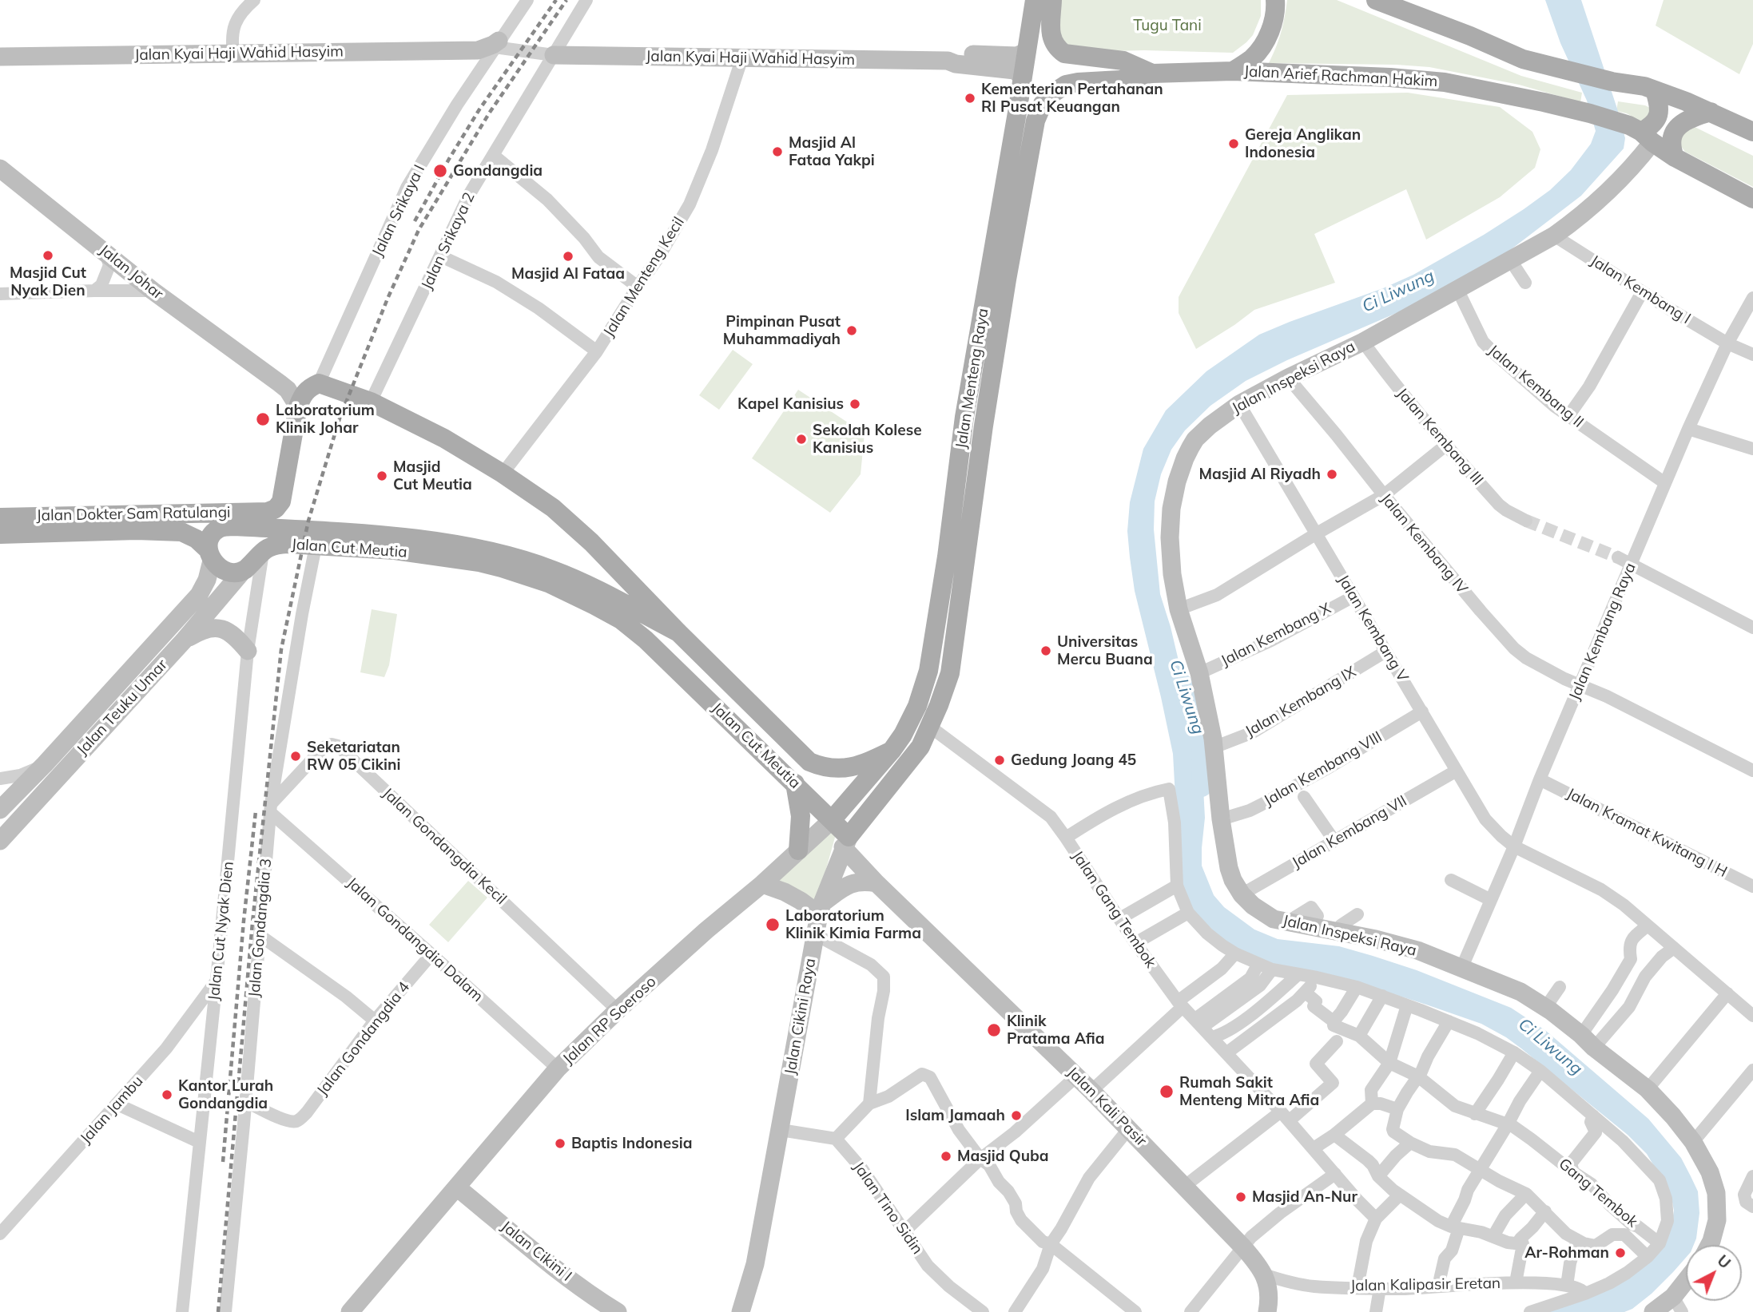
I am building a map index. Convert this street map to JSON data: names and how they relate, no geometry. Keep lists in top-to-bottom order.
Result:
{
  "streets": {
    "main road": [
      "Jalan Arief Rachman Hakim",
      "Jalan Menteng Raya",
      "Jalan Dokter Sam Ratulangi",
      "Jalan Cut Meutia",
      "Jalan Cikini Raya",
      "Jalan RP Soeroso"
    ],
    "street": [
      "Jalan Kyai Haji Wahid Hasyim",
      "Jalan Srikaya I",
      "Jalan Srikaya 2",
      "Jalan Johar",
      "Jalan Menteng Kecil",
      "Jalan Kembang I",
      "Jalan Inspeksi Raya",
      "Jalan Kembang II",
      "Jalan Kembang III",
      "Jalan Kembang IV",
      "Jalan Kembang V",
      "Jalan Kembang Raya",
      "Jalan Kembang X",
      "Jalan Kembang IX",
      "Jalan Teuku Umar",
      "Jalan Kembang VIII",
      "Jalan Kembang VII",
      "Jalan Kramat Kwitang I H",
      "Jalan Gondangdia Kecil",
      "Jalan Gang Tembok",
      "Jalan Gondangdia 3",
      "Jalan Cut Nyak Dien",
      "Jalan Gondangdia Dalam",
      "Jalan Gondangdia 4",
      "Jalan Kali Pasir",
      "Jalan Jambu",
      "Gang Tembok",
      "Jalan Tino Sidin",
      "Jalan Cikini I",
      "Jalan Kalipasir Eretan"
    ]
  },
  "crossings": [
    ["Jalan Kyai Haji Wahid Hasyim", "Jalan Srikaya I"],
    ["Jalan Kyai Haji Wahid Hasyim", "Jalan Srikaya 2"],
    ["Jalan Kyai Haji Wahid Hasyim", "Jalan Menteng Kecil"],
    ["Jalan Kyai Haji Wahid Hasyim", "Jalan Menteng Raya"],
    ["Jalan Arief Rachman Hakim", "Jalan Inspeksi Raya"],
    ["Jalan Arief Rachman Hakim", "Jalan Menteng Raya"],
    ["Jalan Srikaya I", "Jalan Johar"],
    ["Jalan Srikaya I", "Jalan Cut Meutia"],
    ["Jalan Srikaya 2", "Jalan Cut Meutia"],
    ["Jalan Johar", "Jalan Dokter Sam Ratulangi"],
    ["Jalan Johar", "Jalan Cut Meutia"],
    ["Jalan Menteng Kecil", "Jalan Cut Meutia"],
    ["Jalan Kembang I", "Jalan Inspeksi Raya"],
    ["Jalan Kembang I", "Jalan Kembang Raya"],
    ["Jalan Inspeksi Raya", "Jalan Kembang II"],
    ["Jalan Inspeksi Raya", "Jalan Kembang III"],
    ["Jalan Inspeksi Raya", "Jalan Kembang IV"],
    ["Jalan Inspeksi Raya", "Jalan Kembang V"],
    ["Jalan Inspeksi Raya", "Jalan Kembang Raya"],
    ["Jalan Inspeksi Raya", "Jalan Kembang X"],
    ["Jalan Inspeksi Raya", "Jalan Kembang IX"],
    ["Jalan Inspeksi Raya", "Jalan Kembang VIII"],
    ["Jalan Inspeksi Raya", "Jalan Kembang VII"],
    ["Jalan Menteng Raya", "Jalan Cut Meutia"],
    ["Jalan Menteng Raya", "Jalan Gang Tembok"],
    ["Jalan Menteng Raya", "Jalan Cikini Raya"],
    ["Jalan Menteng Raya", "Jalan RP Soeroso"],
    ["Jalan Kembang II", "Jalan Kembang Raya"],
    ["Jalan Dokter Sam Ratulangi", "Jalan Cut Meutia"],
    ["Jalan Dokter Sam Ratulangi", "Jalan Teuku Umar"],
    ["Jalan Kembang IV", "Jalan Kembang Raya"],
    ["Jalan Cut Meutia", "Jalan Teuku Umar"],
    ["Jalan Cut Meutia", "Jalan Gondangdia 3"],
    ["Jalan Cut Meutia", "Jalan Cut Nyak Dien"],
    ["Jalan Cut Meutia", "Jalan Cikini Raya"],
    ["Jalan Cut Meutia", "Jalan RP Soeroso"],
    ["Jalan Cut Meutia", "Jalan Kali Pasir"],
    ["Jalan Kembang V", "Jalan Kembang Raya"],
    ["Jalan Kembang V", "Jalan Kembang X"],
    ["Jalan Kembang V", "Jalan Kembang IX"],
    ["Jalan Kembang V", "Jalan Kembang VIII"],
    ["Jalan Kembang V", "Jalan Kembang VII"],
    ["Jalan Kembang Raya", "Jalan Kramat Kwitang I H"],
    ["Jalan Gondangdia Kecil", "Jalan Gondangdia 3"],
    ["Jalan Gondangdia Kecil", "Jalan Gondangdia Dalam"],
    ["Jalan Gondangdia Kecil", "Jalan RP Soeroso"],
    ["Jalan Gondangdia 3", "Jalan Gondangdia Dalam"],
    ["Jalan Gondangdia 3", "Jalan Gondangdia 4"],
    ["Jalan Cut Nyak Dien", "Jalan Jambu"],
    ["Jalan Gondangdia Dalam", "Jalan RP Soeroso"],
    ["Jalan Gondangdia Dalam", "Jalan Gondangdia 4"],
    ["Jalan Cikini Raya", "Jalan Kali Pasir"],
    ["Jalan RP Soeroso", "Jalan Cikini I"],
    ["Jalan Kali Pasir", "Jalan Kalipasir Eretan"]
  ],
  "water": ["Ci Liwung"],
  "parks": ["Tugu Tani"],
  "places": [
    "Kementerian Pertahanan RI Pusat Keuangan",
    "Gereja Anglikan Indonesia",
    "Masjid Al Fataa Yakpi",
    "Gondangdia",
    "Masjid Cut Nyak Dien",
    "Masjid Al Fataa",
    "Pimpinan Pusat Muhammadiyah",
    "Kapel Kanisius",
    "Laboratorium Klinik Johar",
    "Sekolah Kolese Kanisius",
    "Masjid Al Riyadh",
    "Masjid Cut Meutia",
    "Universitas Mercu Buana",
    "Seketariatan RW 05 Cikini",
    "Gedung Joang 45",
    "Laboratorium Klinik Kimia Farma",
    "Klinik Pratama Afia",
    "Rumah Sakit Menteng Mitra Afia",
    "Kantor Lurah Gondangdia",
    "Islam Jamaah",
    "Baptis Indonesia",
    "Masjid Quba",
    "Masjid An-Nur",
    "Ar-Rohman"
  ],
  "north": "top right"
}
